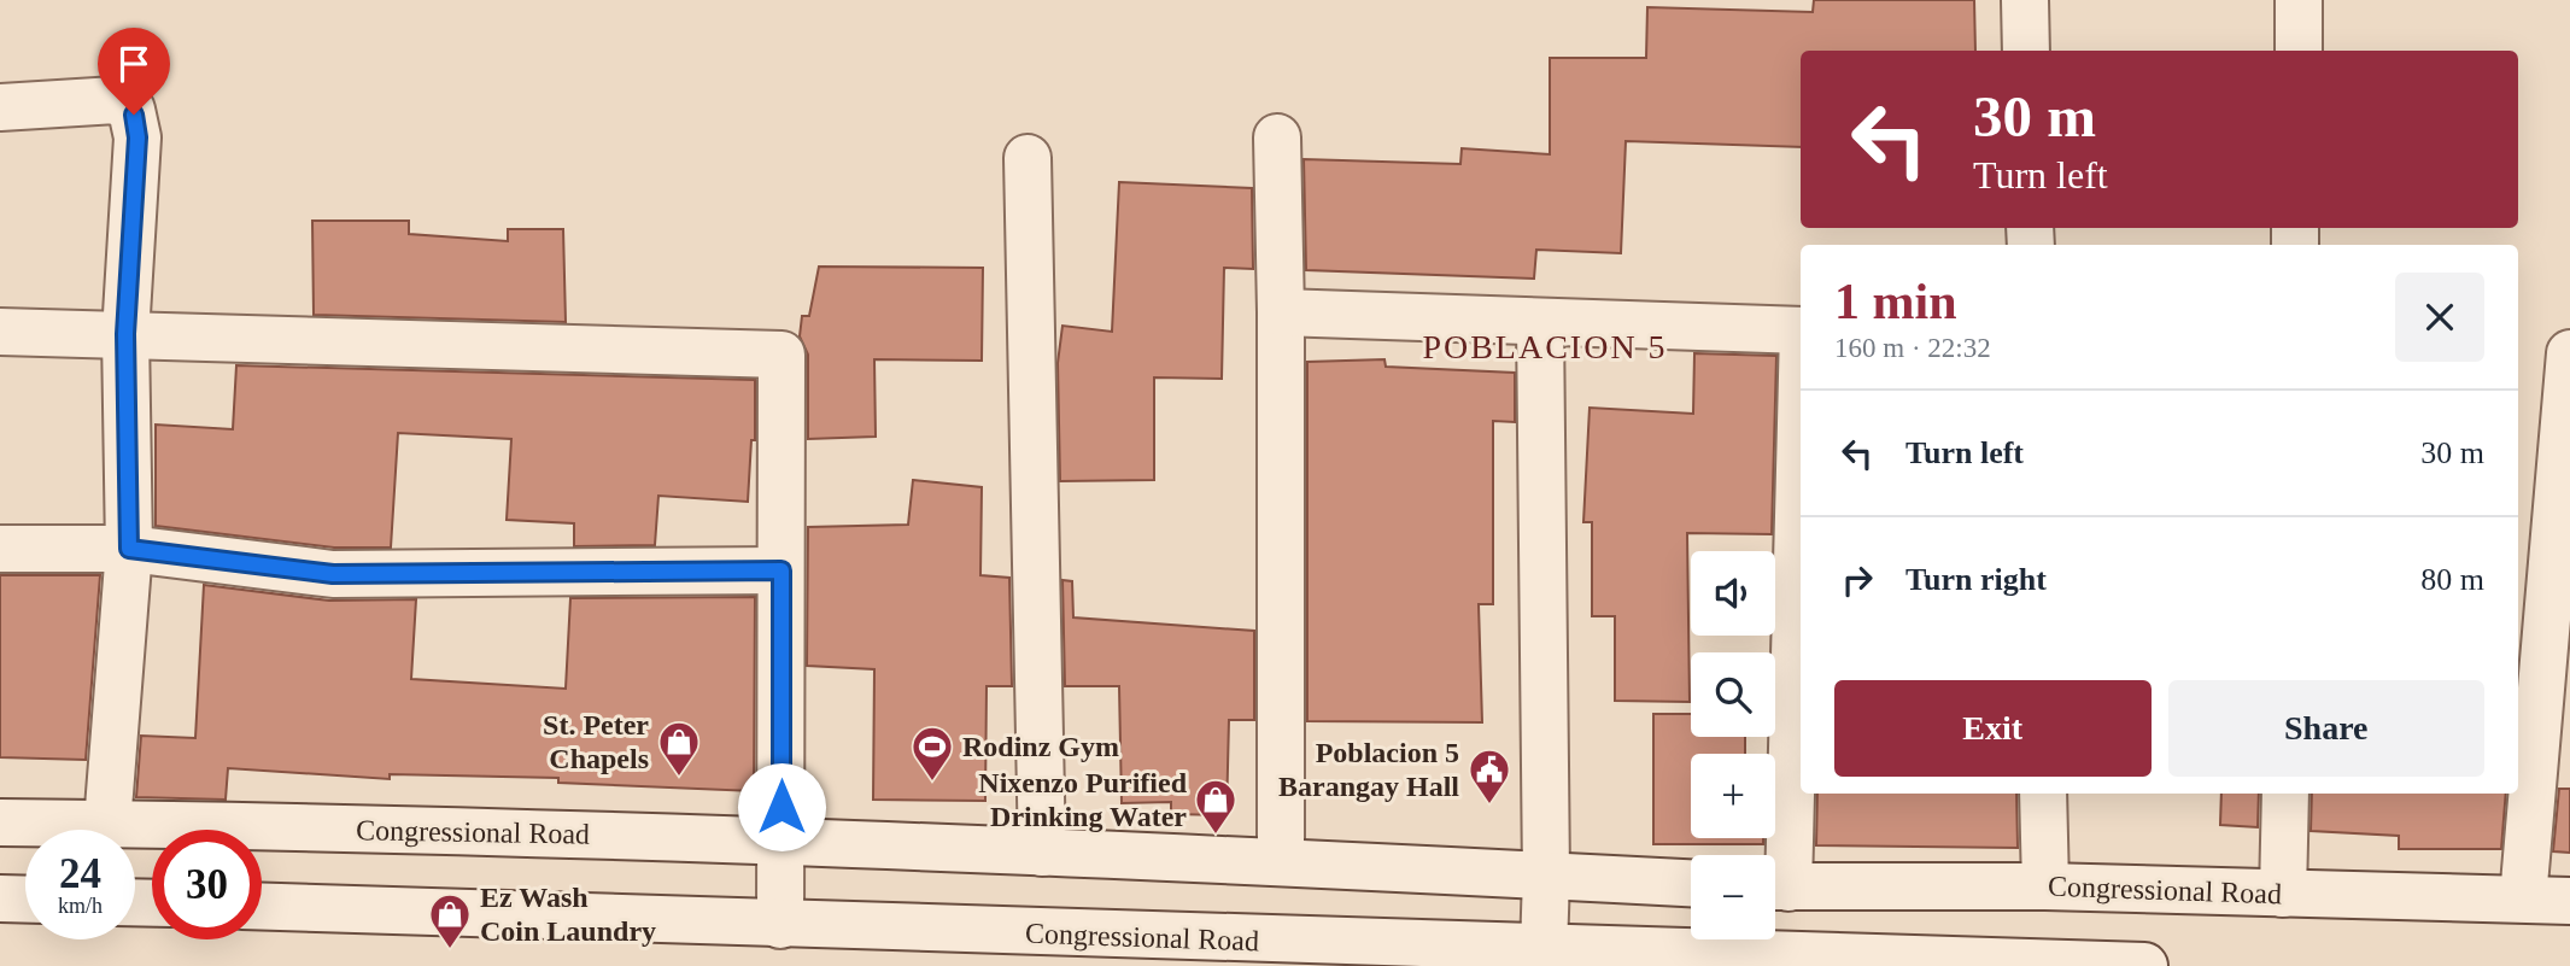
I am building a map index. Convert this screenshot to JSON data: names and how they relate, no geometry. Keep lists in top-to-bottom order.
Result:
{
  "streets": {
    "street": ["Congressional Road"]
  },
  "districts": ["POBLACION 5"],
  "places": {
    "shop": ["St. Peter Chapels", "Nixenzo Purified Drinking Water", "Ez Wash Coin Laundry"],
    "sports": ["Rodinz Gym"],
    "public building": ["Poblacion 5 Barangay Hall"]
  },
  "page": {
    "turn": ["30 m", "Turn left"],
    "heading": ["1 min", "160 m · 22:32"],
    "list": [
      {
        "name": "Turn left",
        "value": "30 m"
      },
      {
        "name": "Turn right",
        "value": "80 m"
      }
    ],
    "map_buttons": ["+", "−"],
    "buttons": ["Exit", "Share"],
    "speed": "24 km/h",
    "limit": "30"
  }
}
